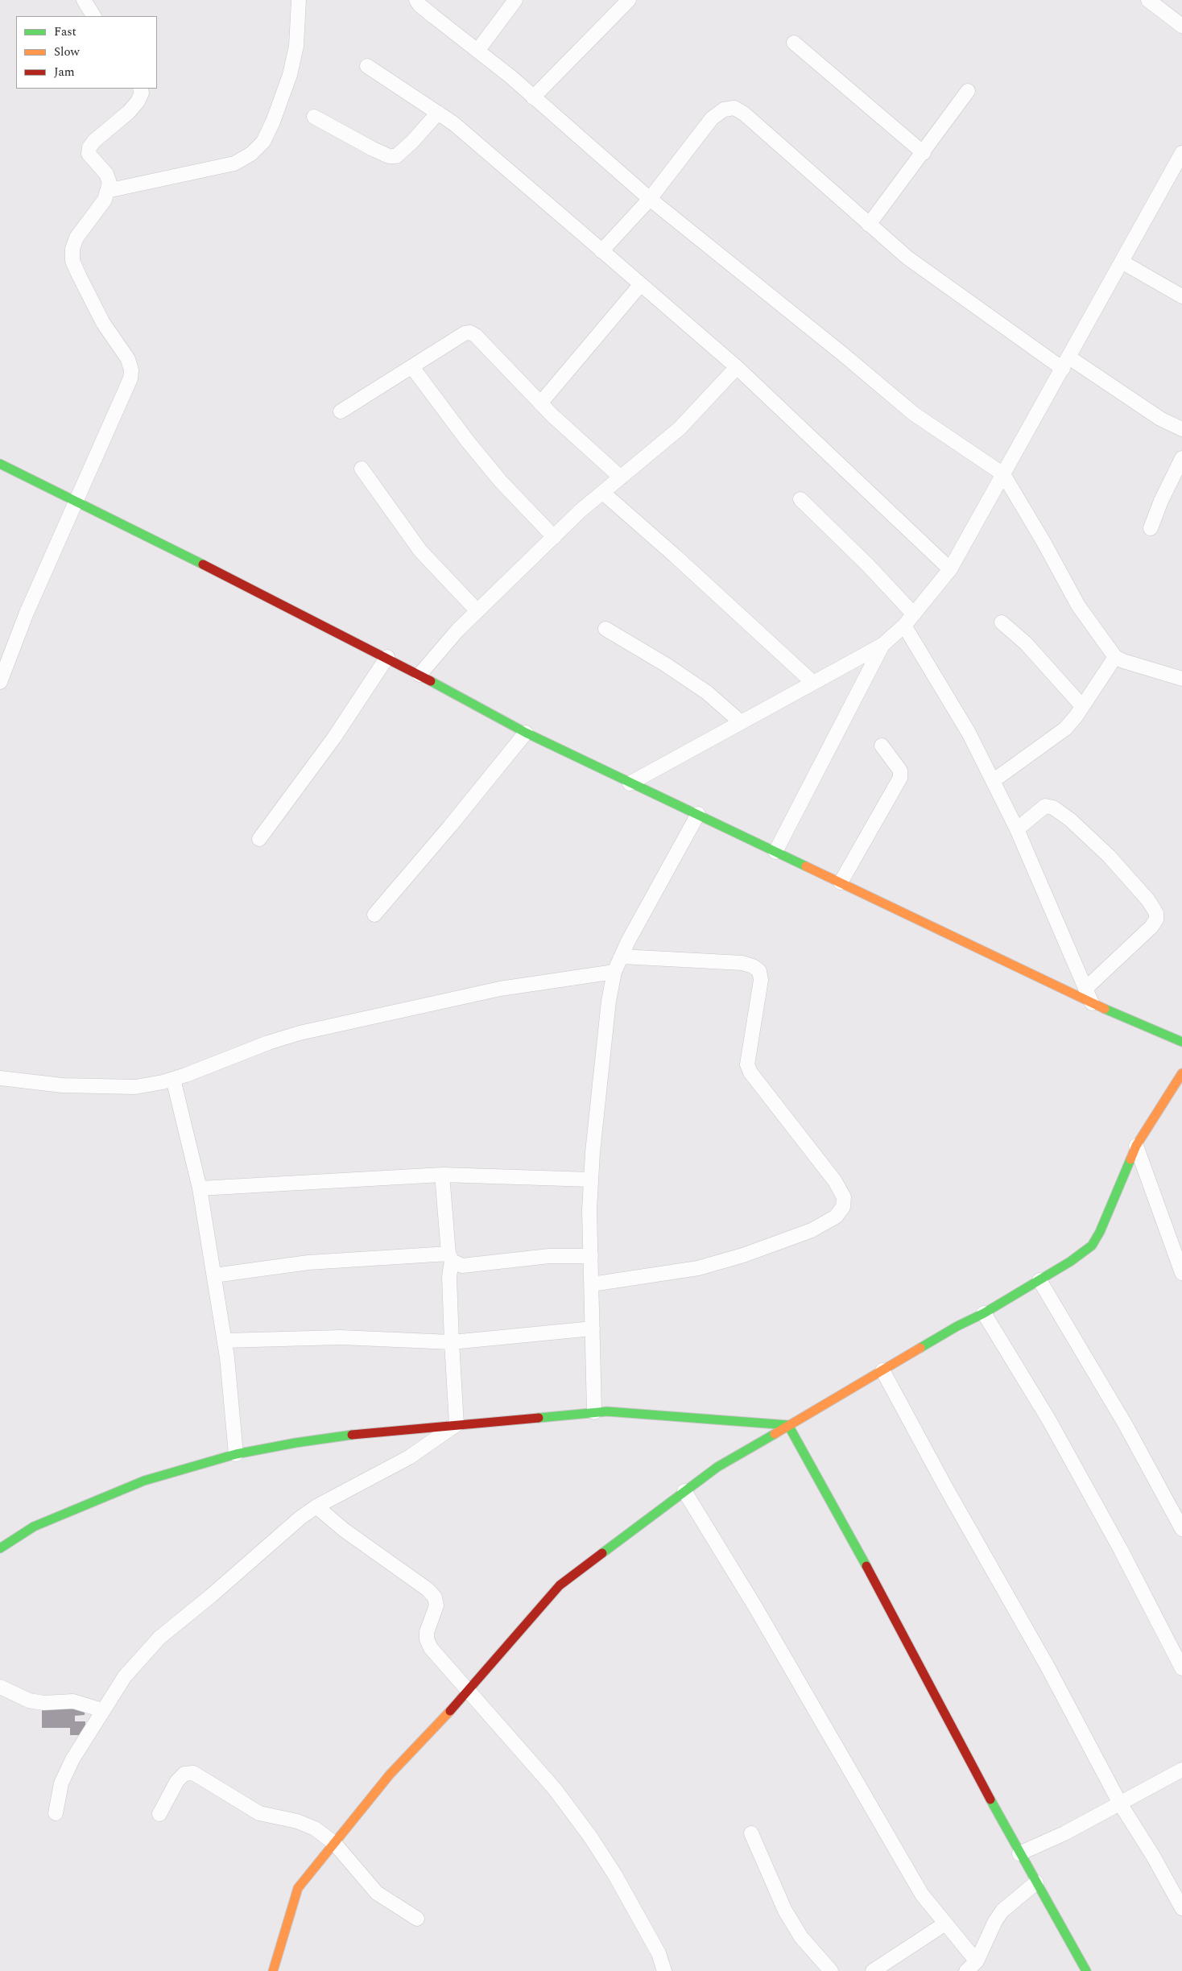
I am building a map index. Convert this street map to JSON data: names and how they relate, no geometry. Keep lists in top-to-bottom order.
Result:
{
  "legend": ["Fast", "Slow", "Jam"]
}
